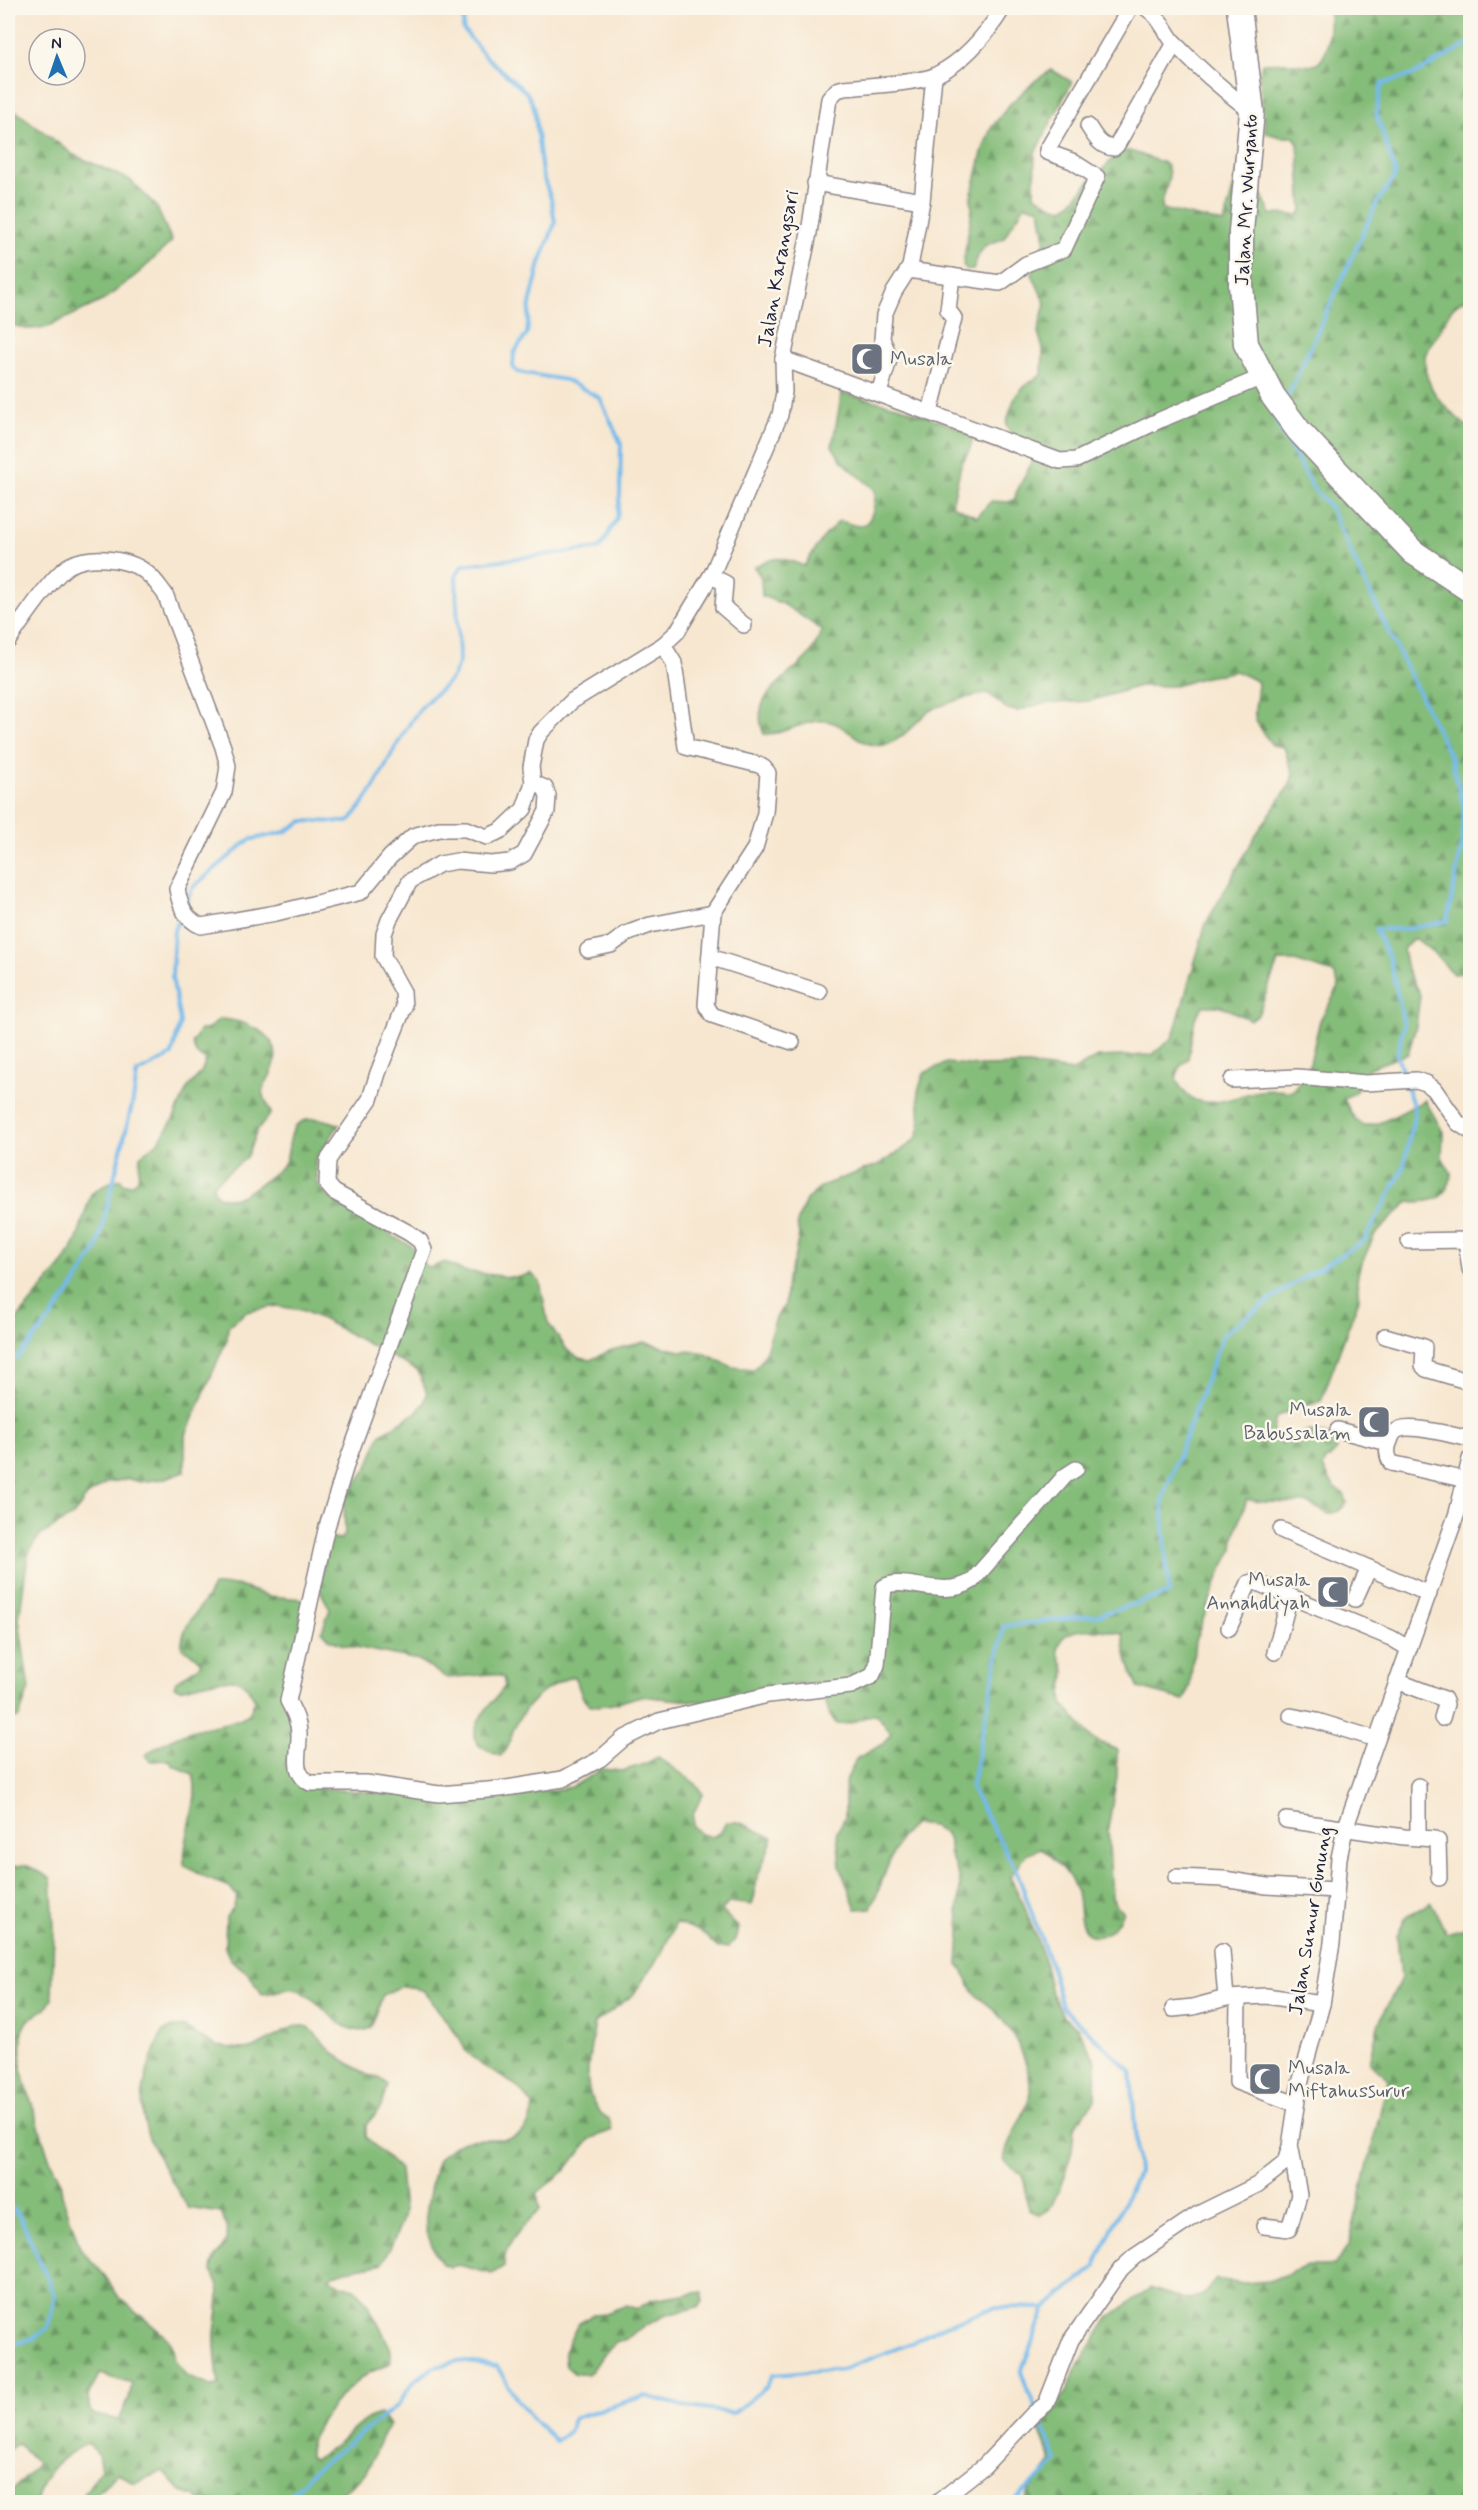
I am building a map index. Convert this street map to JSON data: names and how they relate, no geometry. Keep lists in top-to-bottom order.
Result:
{
  "streets": {
    "main road": ["Jalan Mr. Wuryanto"],
    "street": ["Jalan Karangsari", "Jalan Sumur Gunung"]
  },
  "crossings": [
    ["Jalan Mr. Wuryanto", "Jalan Karangsari"]
  ],
  "places": {
    "mosque": [
      "Musala",
      "Musala Babussalam",
      "Musala Annahdliyah",
      "Musala Miftahussurur"
    ]
  },
  "north": "top"
}
